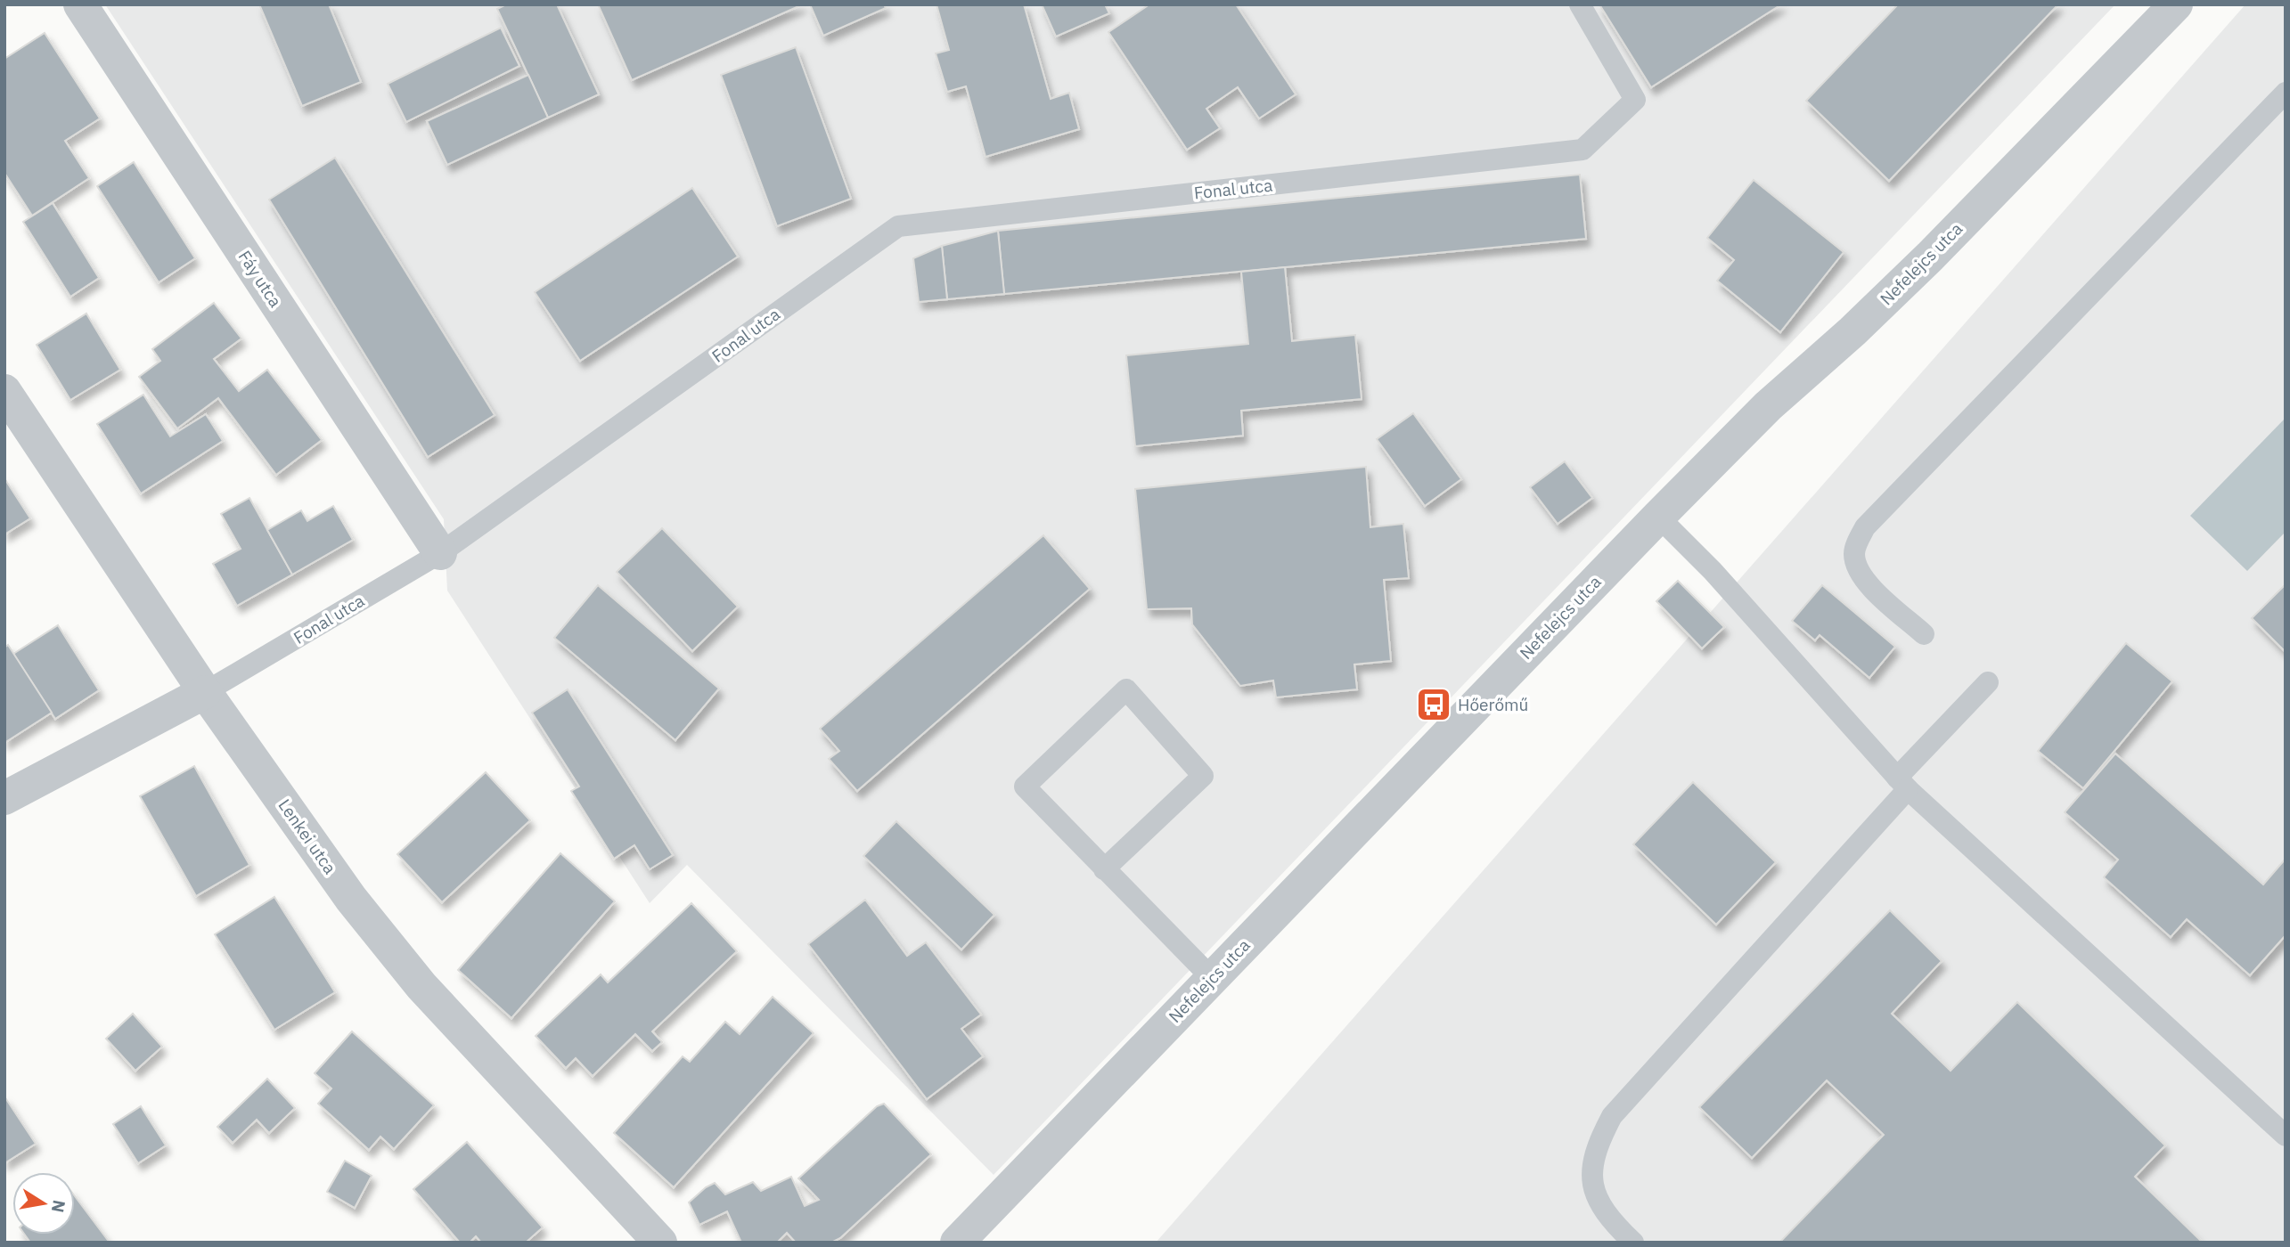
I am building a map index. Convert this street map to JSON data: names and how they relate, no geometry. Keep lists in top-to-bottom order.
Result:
{
  "streets": {
    "street": [
      "Fonal utca",
      "Nefelejcs utca",
      "Fáy utca",
      "Lenkei utca"
    ]
  },
  "crossings": [
    ["Fonal utca", "Fáy utca"],
    ["Fonal utca", "Lenkei utca"]
  ],
  "places": {
    "bus stop": ["Hőerőmű"]
  },
  "north": "right"
}
